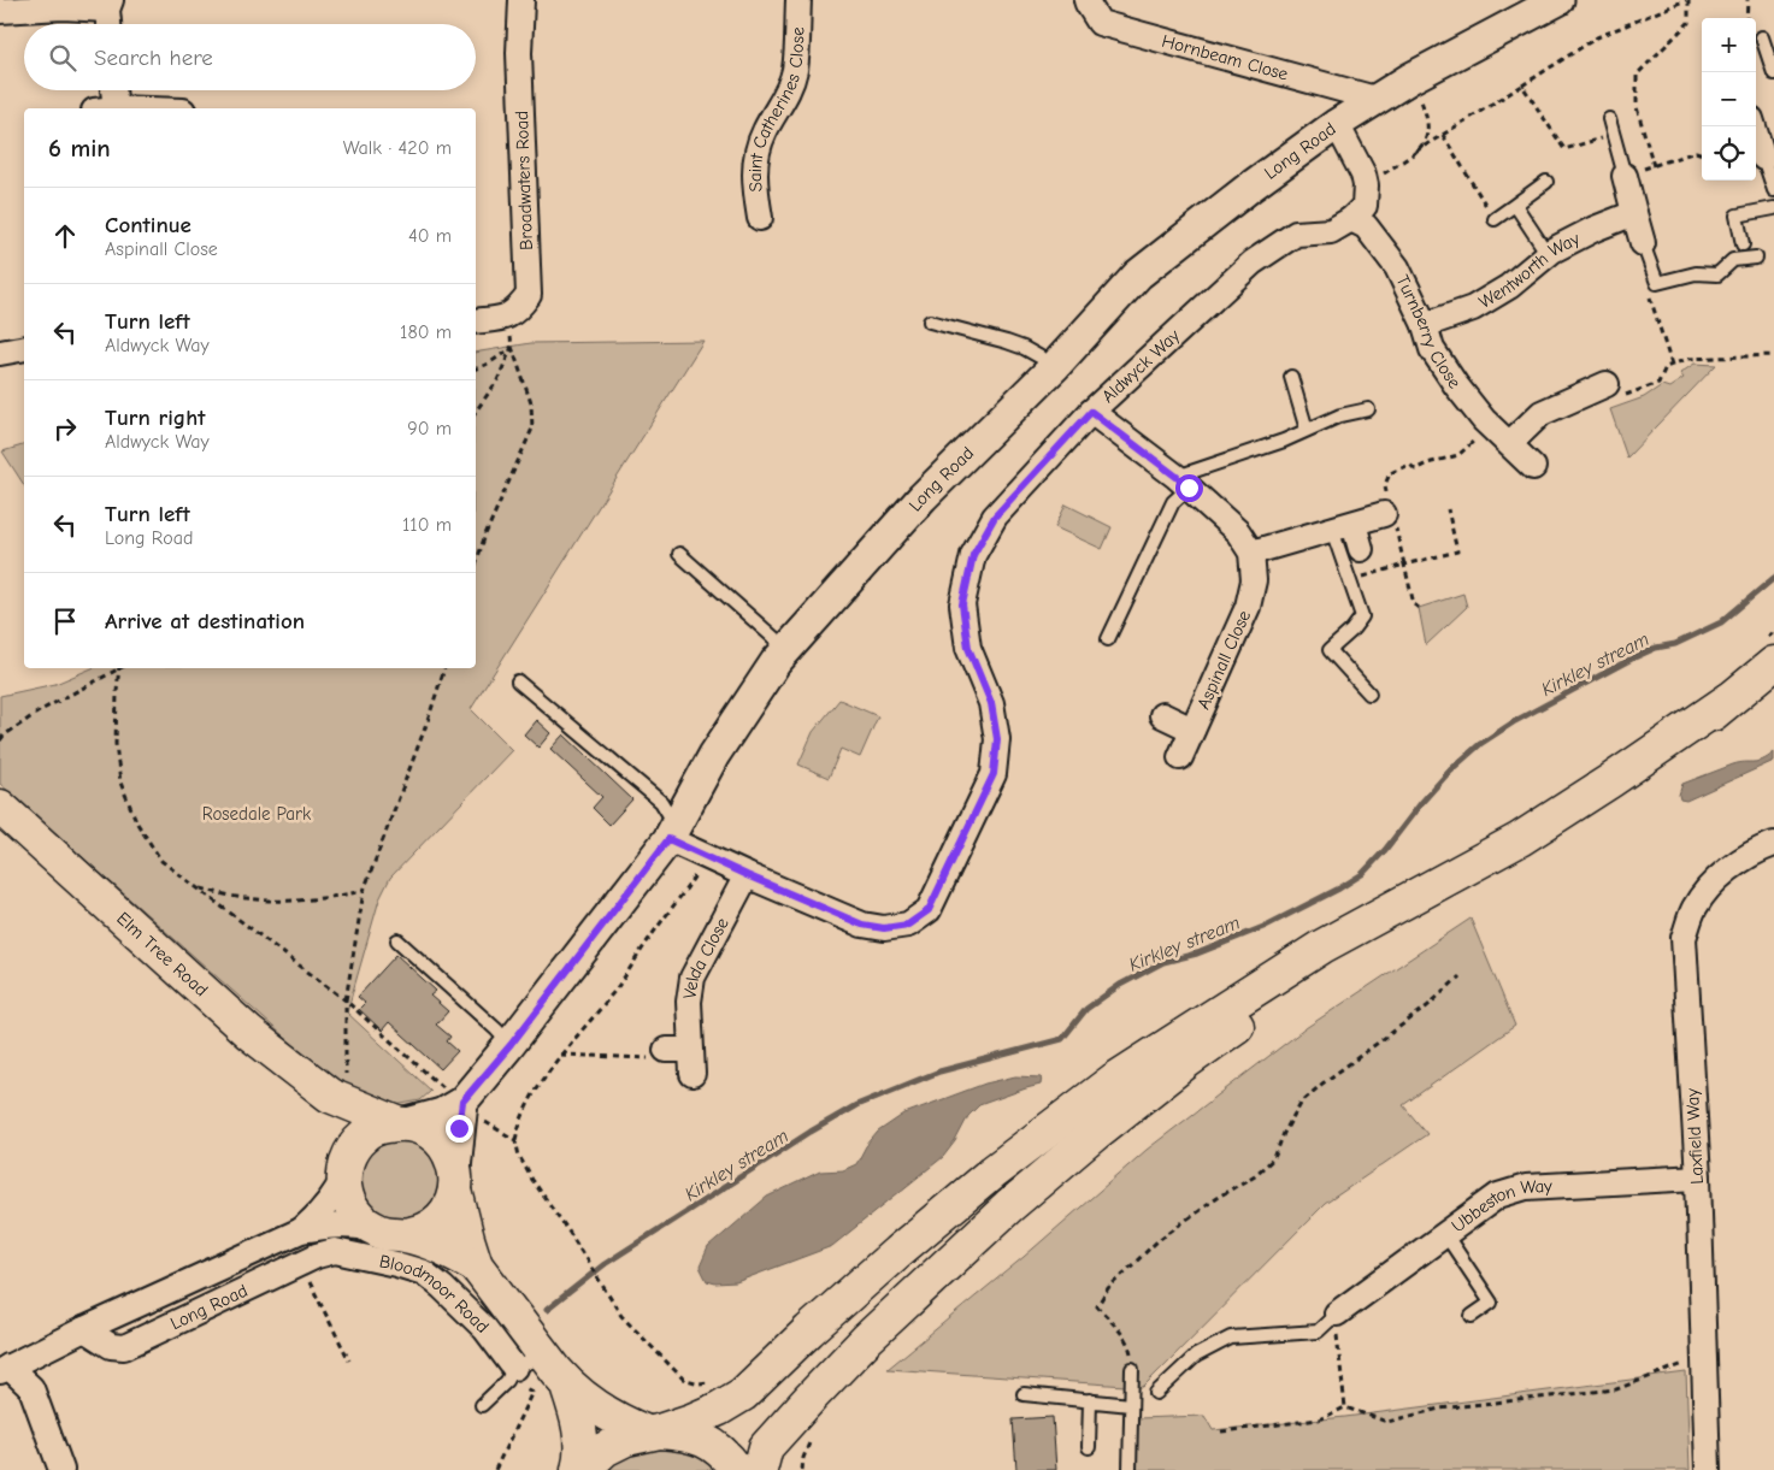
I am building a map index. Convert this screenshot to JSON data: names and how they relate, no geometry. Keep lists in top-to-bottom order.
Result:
{
  "streets": {
    "highway": ["Elm Tree Road"],
    "street": [
      "Hornbeam Close",
      "Saint Catherines Close",
      "Long Road",
      "Broadwaters Road",
      "Wentworth Way",
      "Turnberry Close",
      "Aldwyck Way",
      "Aspinall Close",
      "Velda Close",
      "Laxfield Way",
      "Ubbeston Way",
      "Bloodmoor Road"
    ]
  },
  "crossings": [
    ["Hornbeam Close", "Long Road"],
    ["Long Road", "Aldwyck Way"],
    ["Long Road", "Elm Tree Road"],
    ["Long Road", "Bloodmoor Road"],
    ["Wentworth Way", "Turnberry Close"],
    ["Turnberry Close", "Aldwyck Way"],
    ["Aldwyck Way", "Velda Close"],
    ["Laxfield Way", "Ubbeston Way"]
  ],
  "water": ["Kirkley stream"],
  "parks": ["Rosedale Park"],
  "page": {
    "map_buttons": ["+", "−"],
    "search": "Search here",
    "heading": ["6 min", "Walk · 420 m"],
    "list": [
      ["Continue", "Aspinall Close", "40 m"],
      ["Turn left", "Aldwyck Way", "180 m"],
      ["Turn right", "Aldwyck Way", "90 m"],
      ["Turn left", "Long Road", "110 m"],
      "Arrive at destination"
    ]
  }
}
